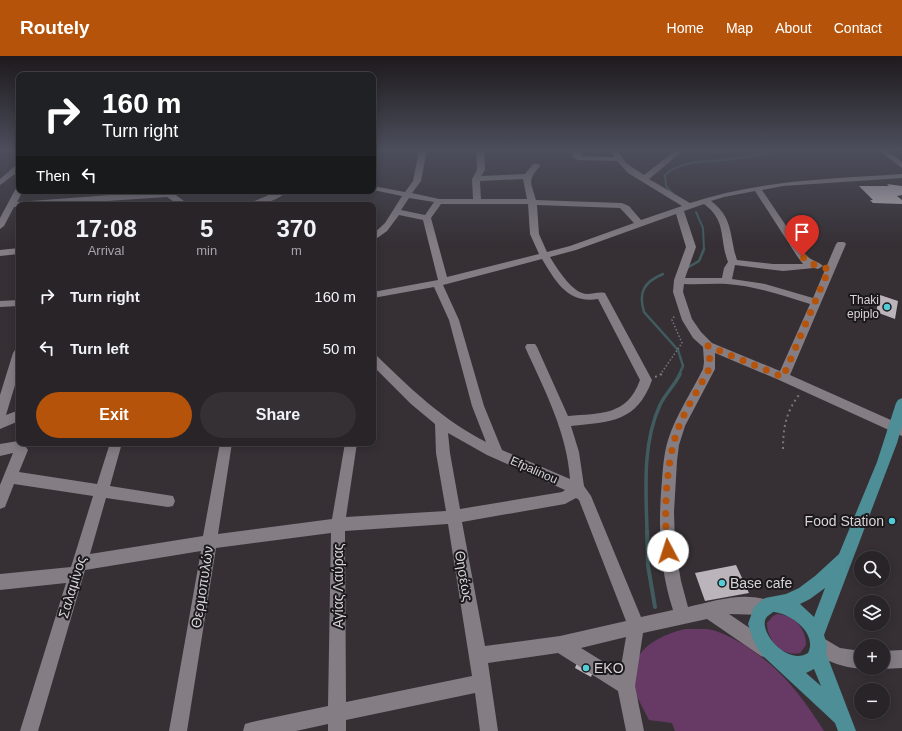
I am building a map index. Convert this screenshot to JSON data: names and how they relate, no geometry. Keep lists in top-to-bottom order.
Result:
{
  "streets": {
    "street": [
      "Efpalinou",
      "Θησέως",
      "Αγίας Λαύρας",
      "Σαλαμίνος",
      "Θερμοπυλών"
    ]
  },
  "crossings": [
    ["Efpalinou", "Θησέως"]
  ],
  "places": [
    "Thaki epiplo",
    "Food Station",
    "Base cafe",
    "EKO"
  ],
  "page": {
    "header": "Routely",
    "nav": [
      "Home",
      "Map",
      "About",
      "Contact"
    ],
    "turn": ["160 m", "Turn right"],
    "then": "Then",
    "eta": [
      "17:08",
      "Arrival",
      "5",
      "min",
      "370",
      "m"
    ],
    "list": [
      {
        "name": "Turn right",
        "value": "160 m"
      },
      {
        "name": "Turn left",
        "value": "50 m"
      }
    ],
    "buttons": ["Exit", "Share"],
    "map_buttons": ["+", "−"]
  }
}
